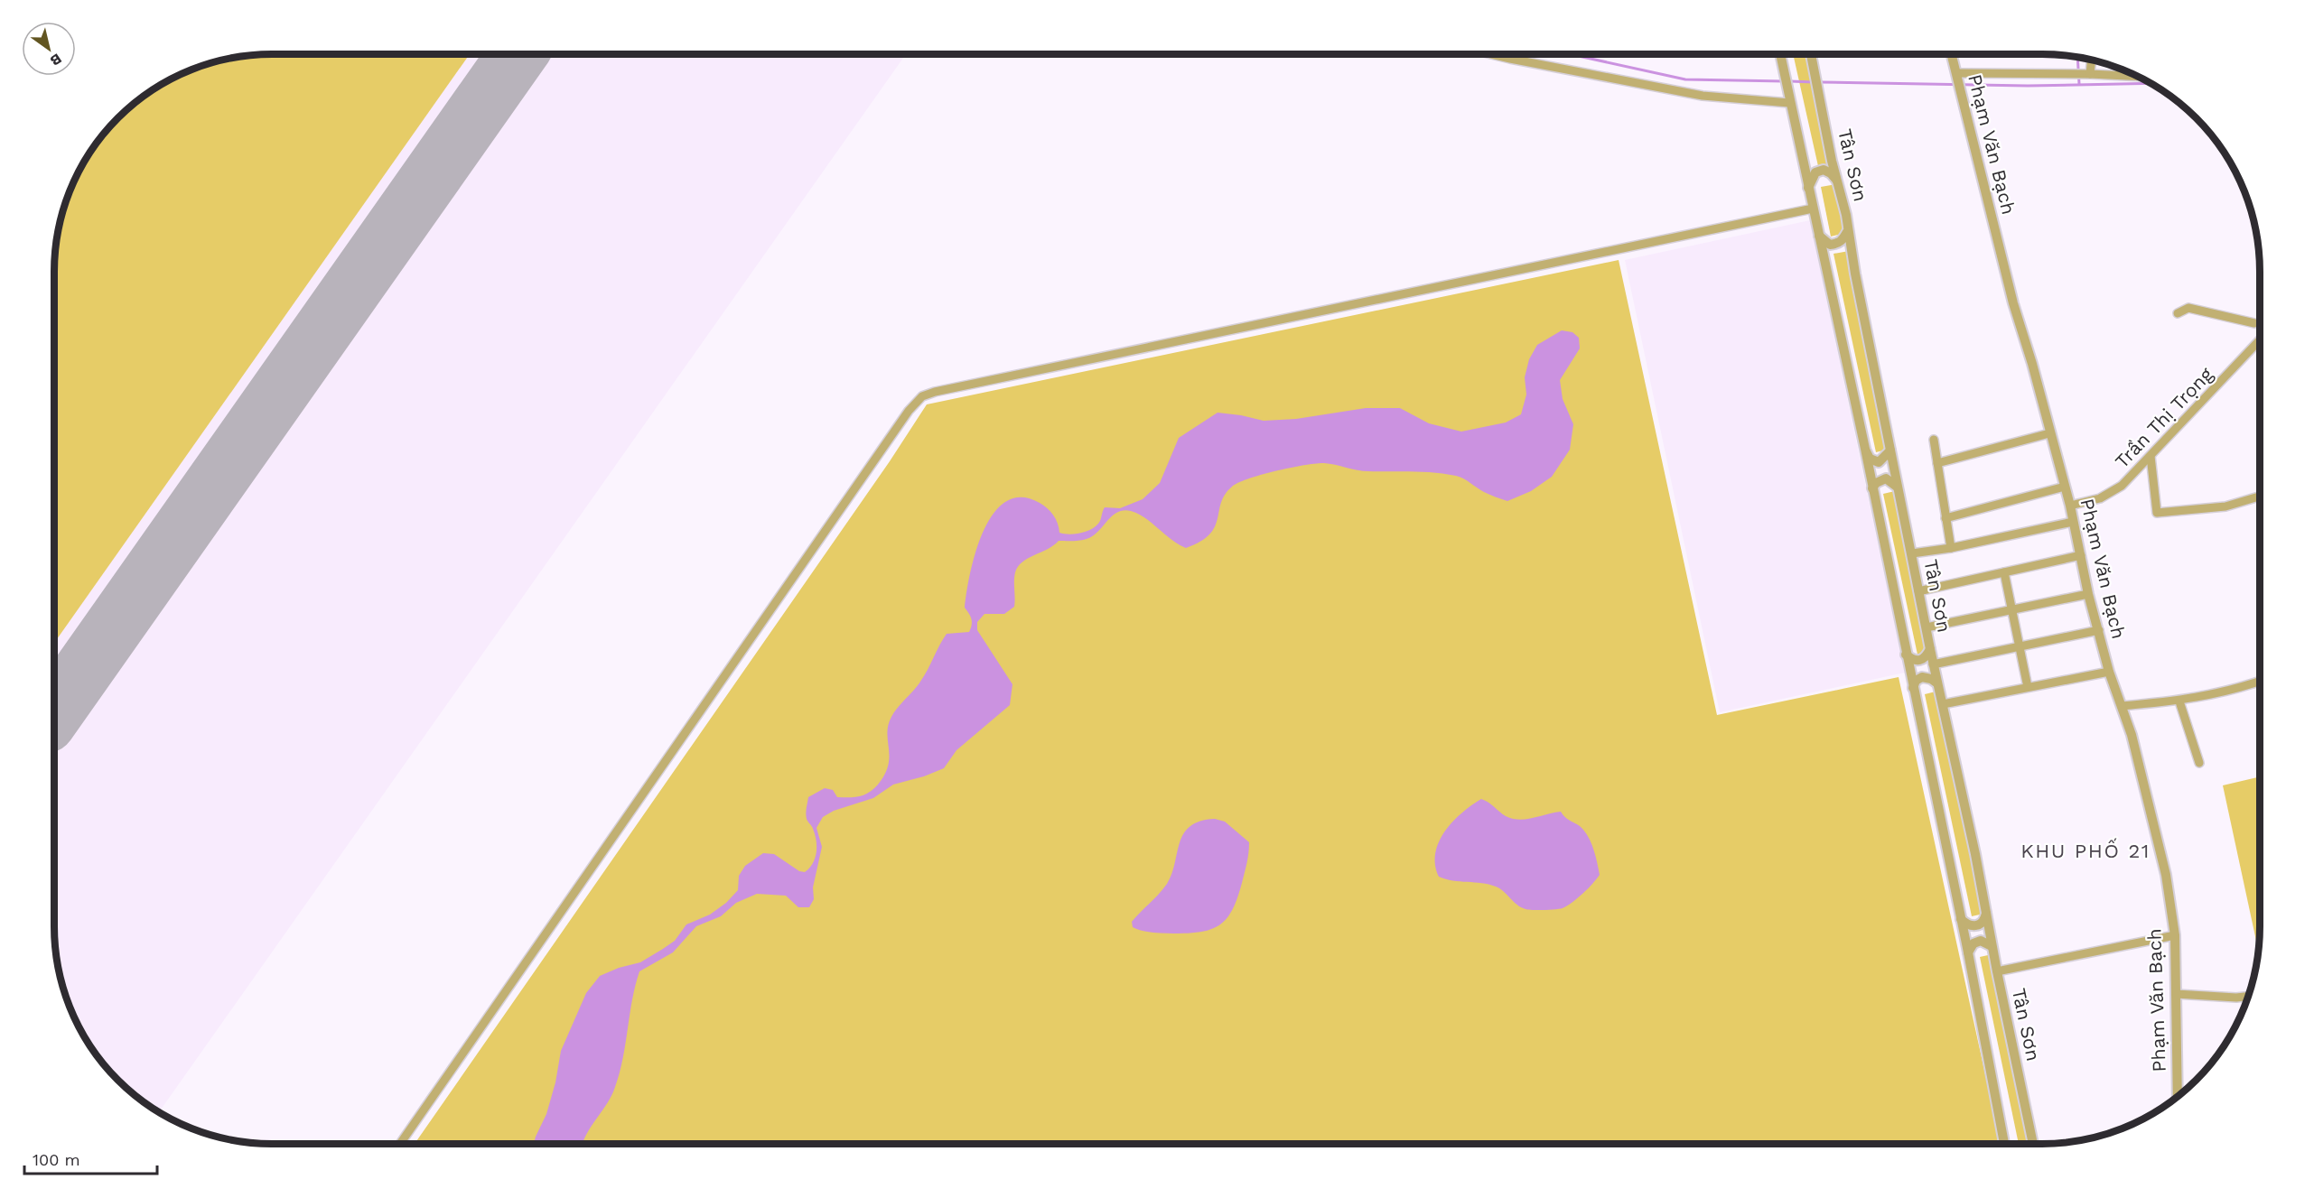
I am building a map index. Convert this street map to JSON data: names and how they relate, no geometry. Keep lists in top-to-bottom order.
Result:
{
  "streets": {
    "street": ["Phạm Văn Bạch", "Tân Sơn", "Trần Thị Trọng"]
  },
  "crossings": [
    ["Phạm Văn Bạch", "Trần Thị Trọng"]
  ],
  "districts": ["KHU PHỐ 21"],
  "scale_bar": "100 m",
  "north": "bottom right"
}
